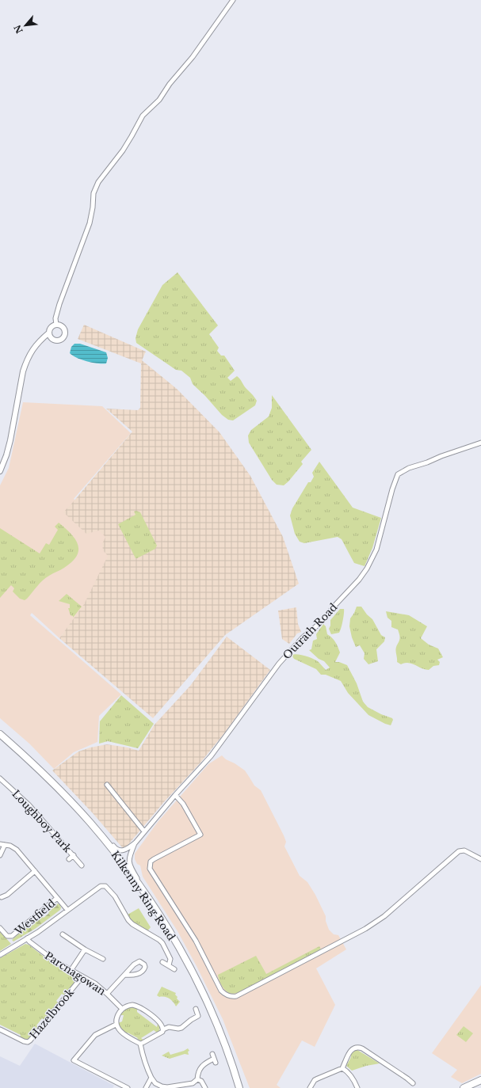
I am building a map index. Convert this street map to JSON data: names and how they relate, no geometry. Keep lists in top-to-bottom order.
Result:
{
  "streets": {
    "highway": ["Kilkenny Ring Road"],
    "street": [
      "Outrath Road",
      "Loughboy Park",
      "Westfield",
      "Parcnagowan",
      "Hazelbrook"
    ]
  },
  "crossings": [
    ["Outrath Road", "Kilkenny Ring Road"],
    ["Parcnagowan", "Hazelbrook"]
  ],
  "north": "bottom left"
}
